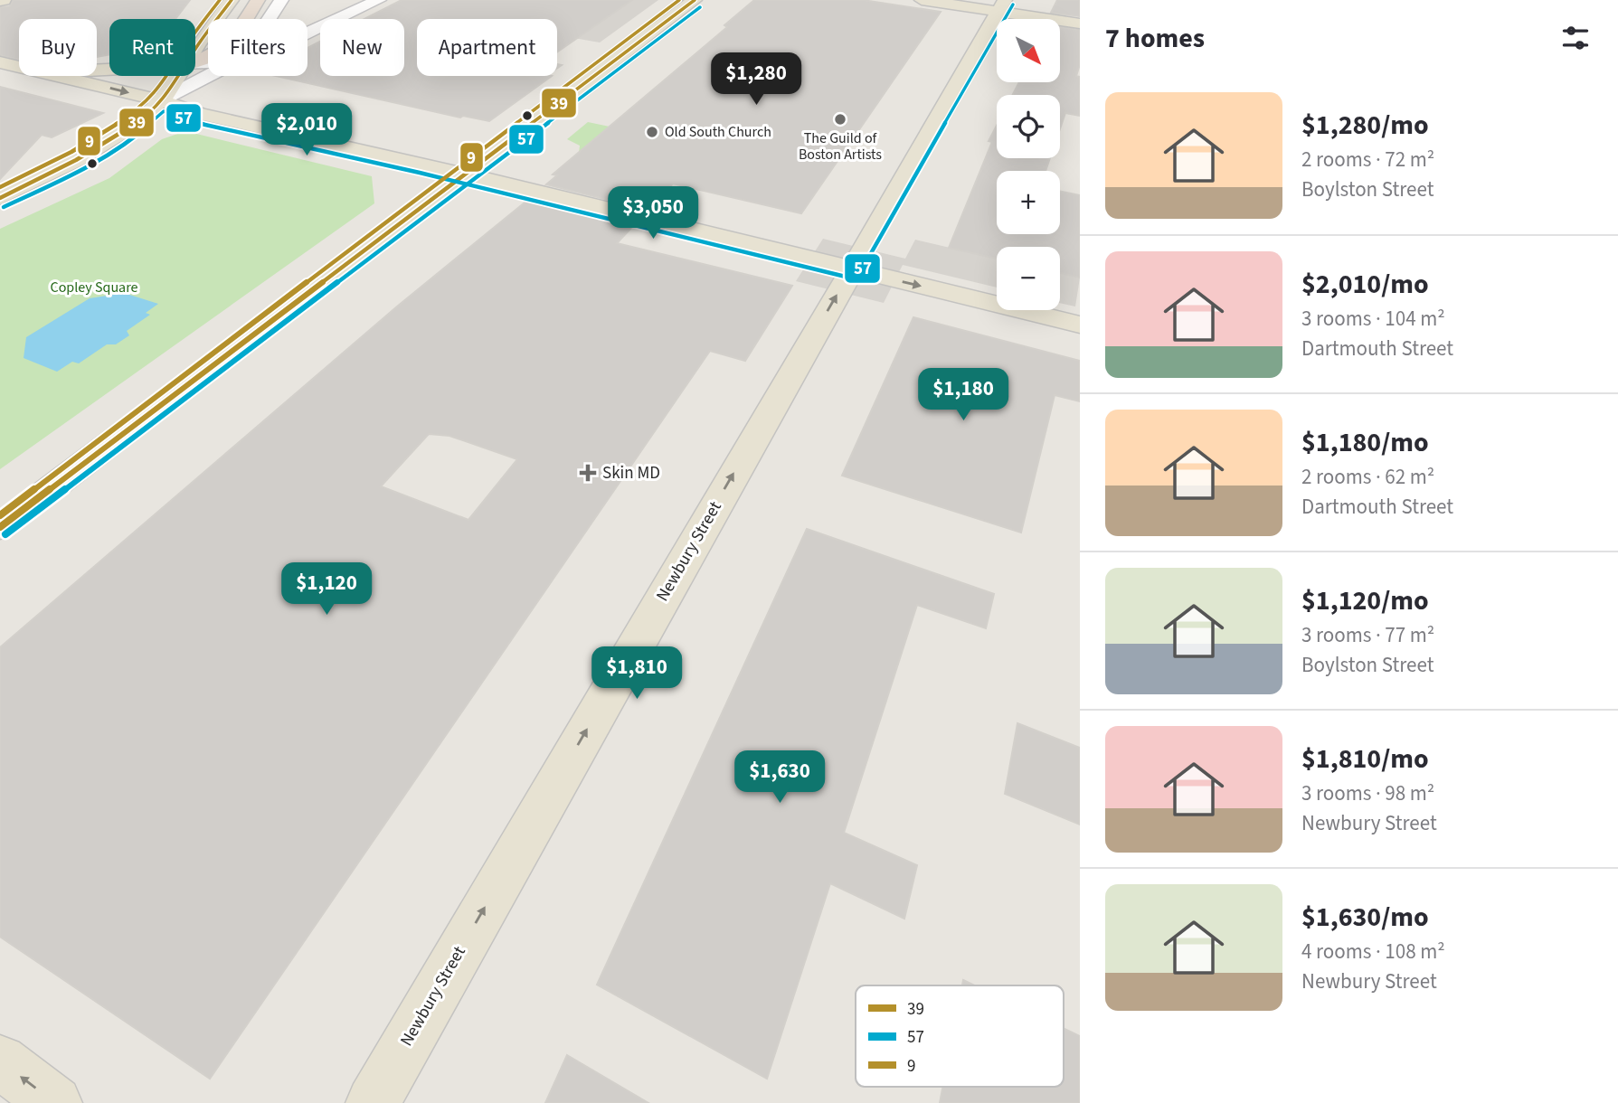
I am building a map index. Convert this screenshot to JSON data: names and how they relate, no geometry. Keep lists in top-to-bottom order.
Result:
{
  "streets": {
    "main road": ["Newbury Street"]
  },
  "one_way": ["Newbury Street"],
  "parks": ["Copley Square"],
  "places": {
    "other": ["The Guild of Boston Artists", "Old South Church"],
    "health": ["Skin MD"]
  },
  "lines": ["transit line 39", "transit line 9", "transit line 57"],
  "legend": ["39", "57", "9"],
  "north": "bottom right",
  "page": {
    "heading": "7 homes",
    "map_buttons": ["+", "−"],
    "chip": [
      "Buy",
      "Rent",
      "Filters",
      "New",
      "Apartment"
    ],
    "price": [
      "$1,280",
      "$2,010",
      "$3,050",
      "$1,180",
      "$1,120",
      "$1,810",
      "$1,630"
    ],
    "list": [
      {
        "name": "$1,280/mo",
        "note": "2 rooms · 72 m² · Boylston Street"
      },
      {
        "name": "$2,010/mo",
        "note": "3 rooms · 104 m² · Dartmouth Street"
      },
      {
        "name": "$1,180/mo",
        "note": "2 rooms · 62 m² · Dartmouth Street"
      },
      {
        "name": "$1,120/mo",
        "note": "3 rooms · 77 m² · Boylston Street"
      },
      {
        "name": "$1,810/mo",
        "note": "3 rooms · 98 m² · Newbury Street"
      },
      {
        "name": "$1,630/mo",
        "note": "4 rooms · 108 m² · Newbury Street"
      }
    ]
  }
}
